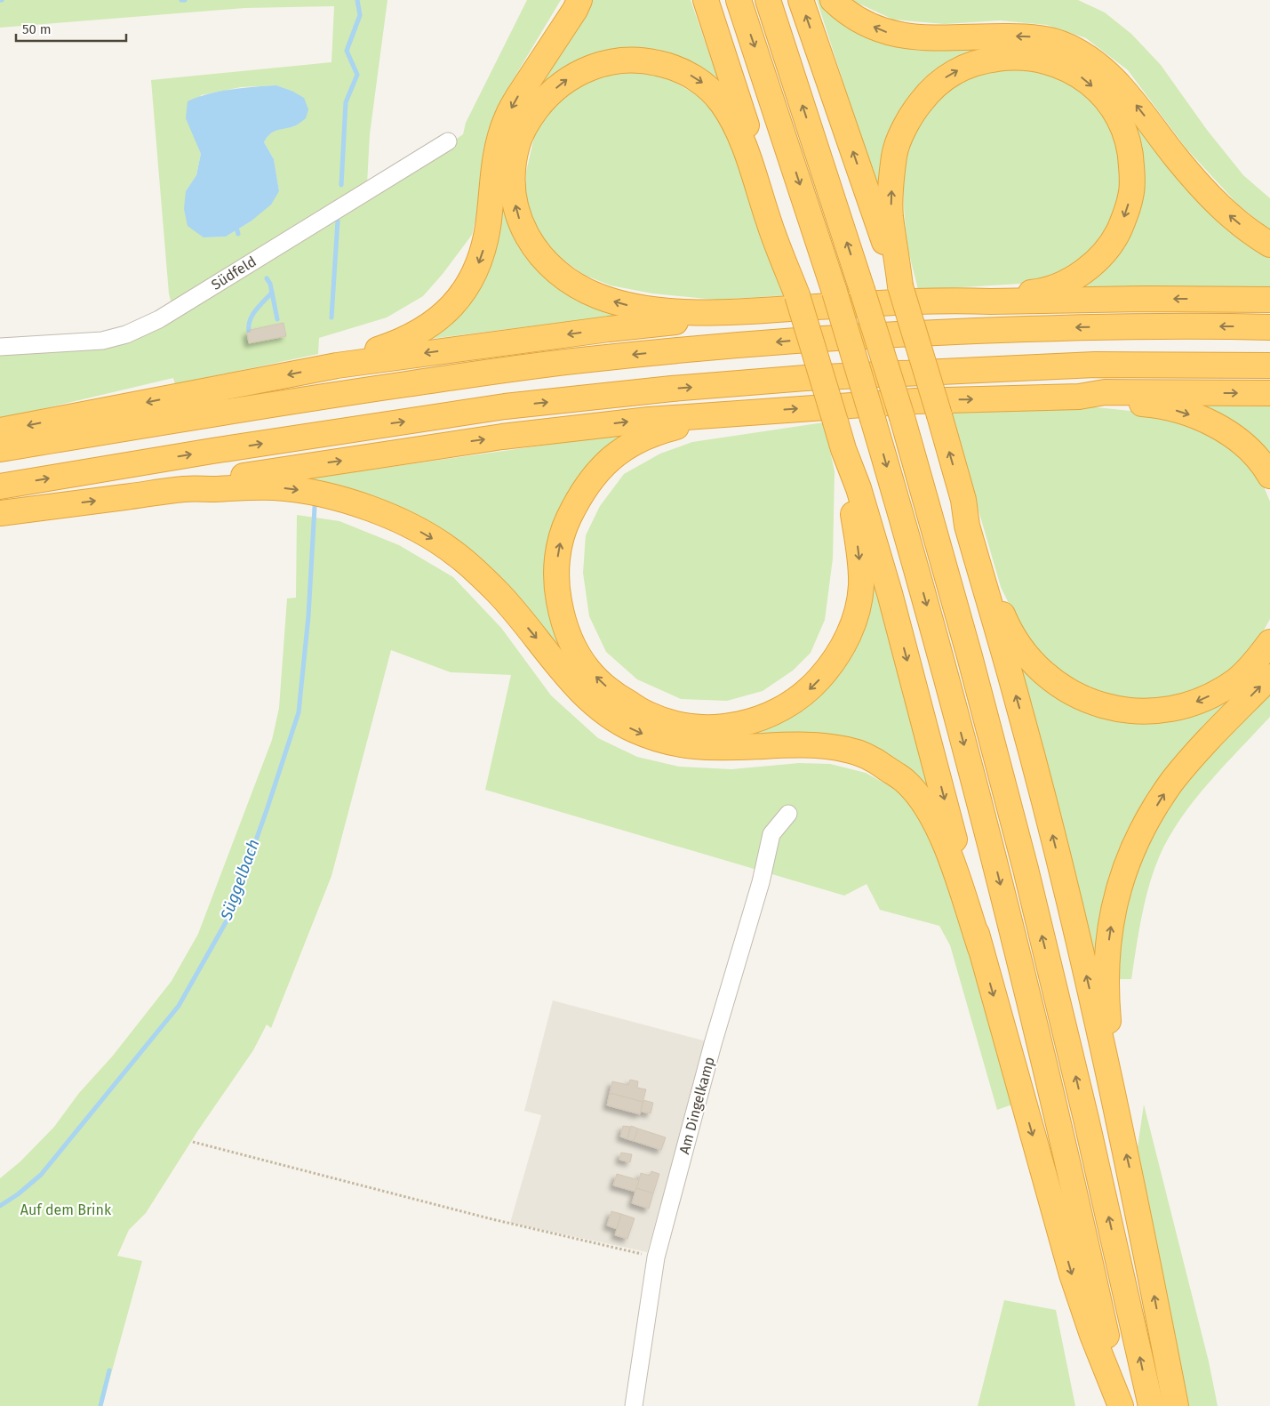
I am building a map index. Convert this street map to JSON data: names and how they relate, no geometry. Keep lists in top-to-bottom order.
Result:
{
  "streets": {
    "street": ["Südfeld", "Am Dingelkamp"]
  },
  "water": ["Süggelbach"],
  "parks": ["Auf dem Brink"],
  "scale_bar": "50 m"
}
